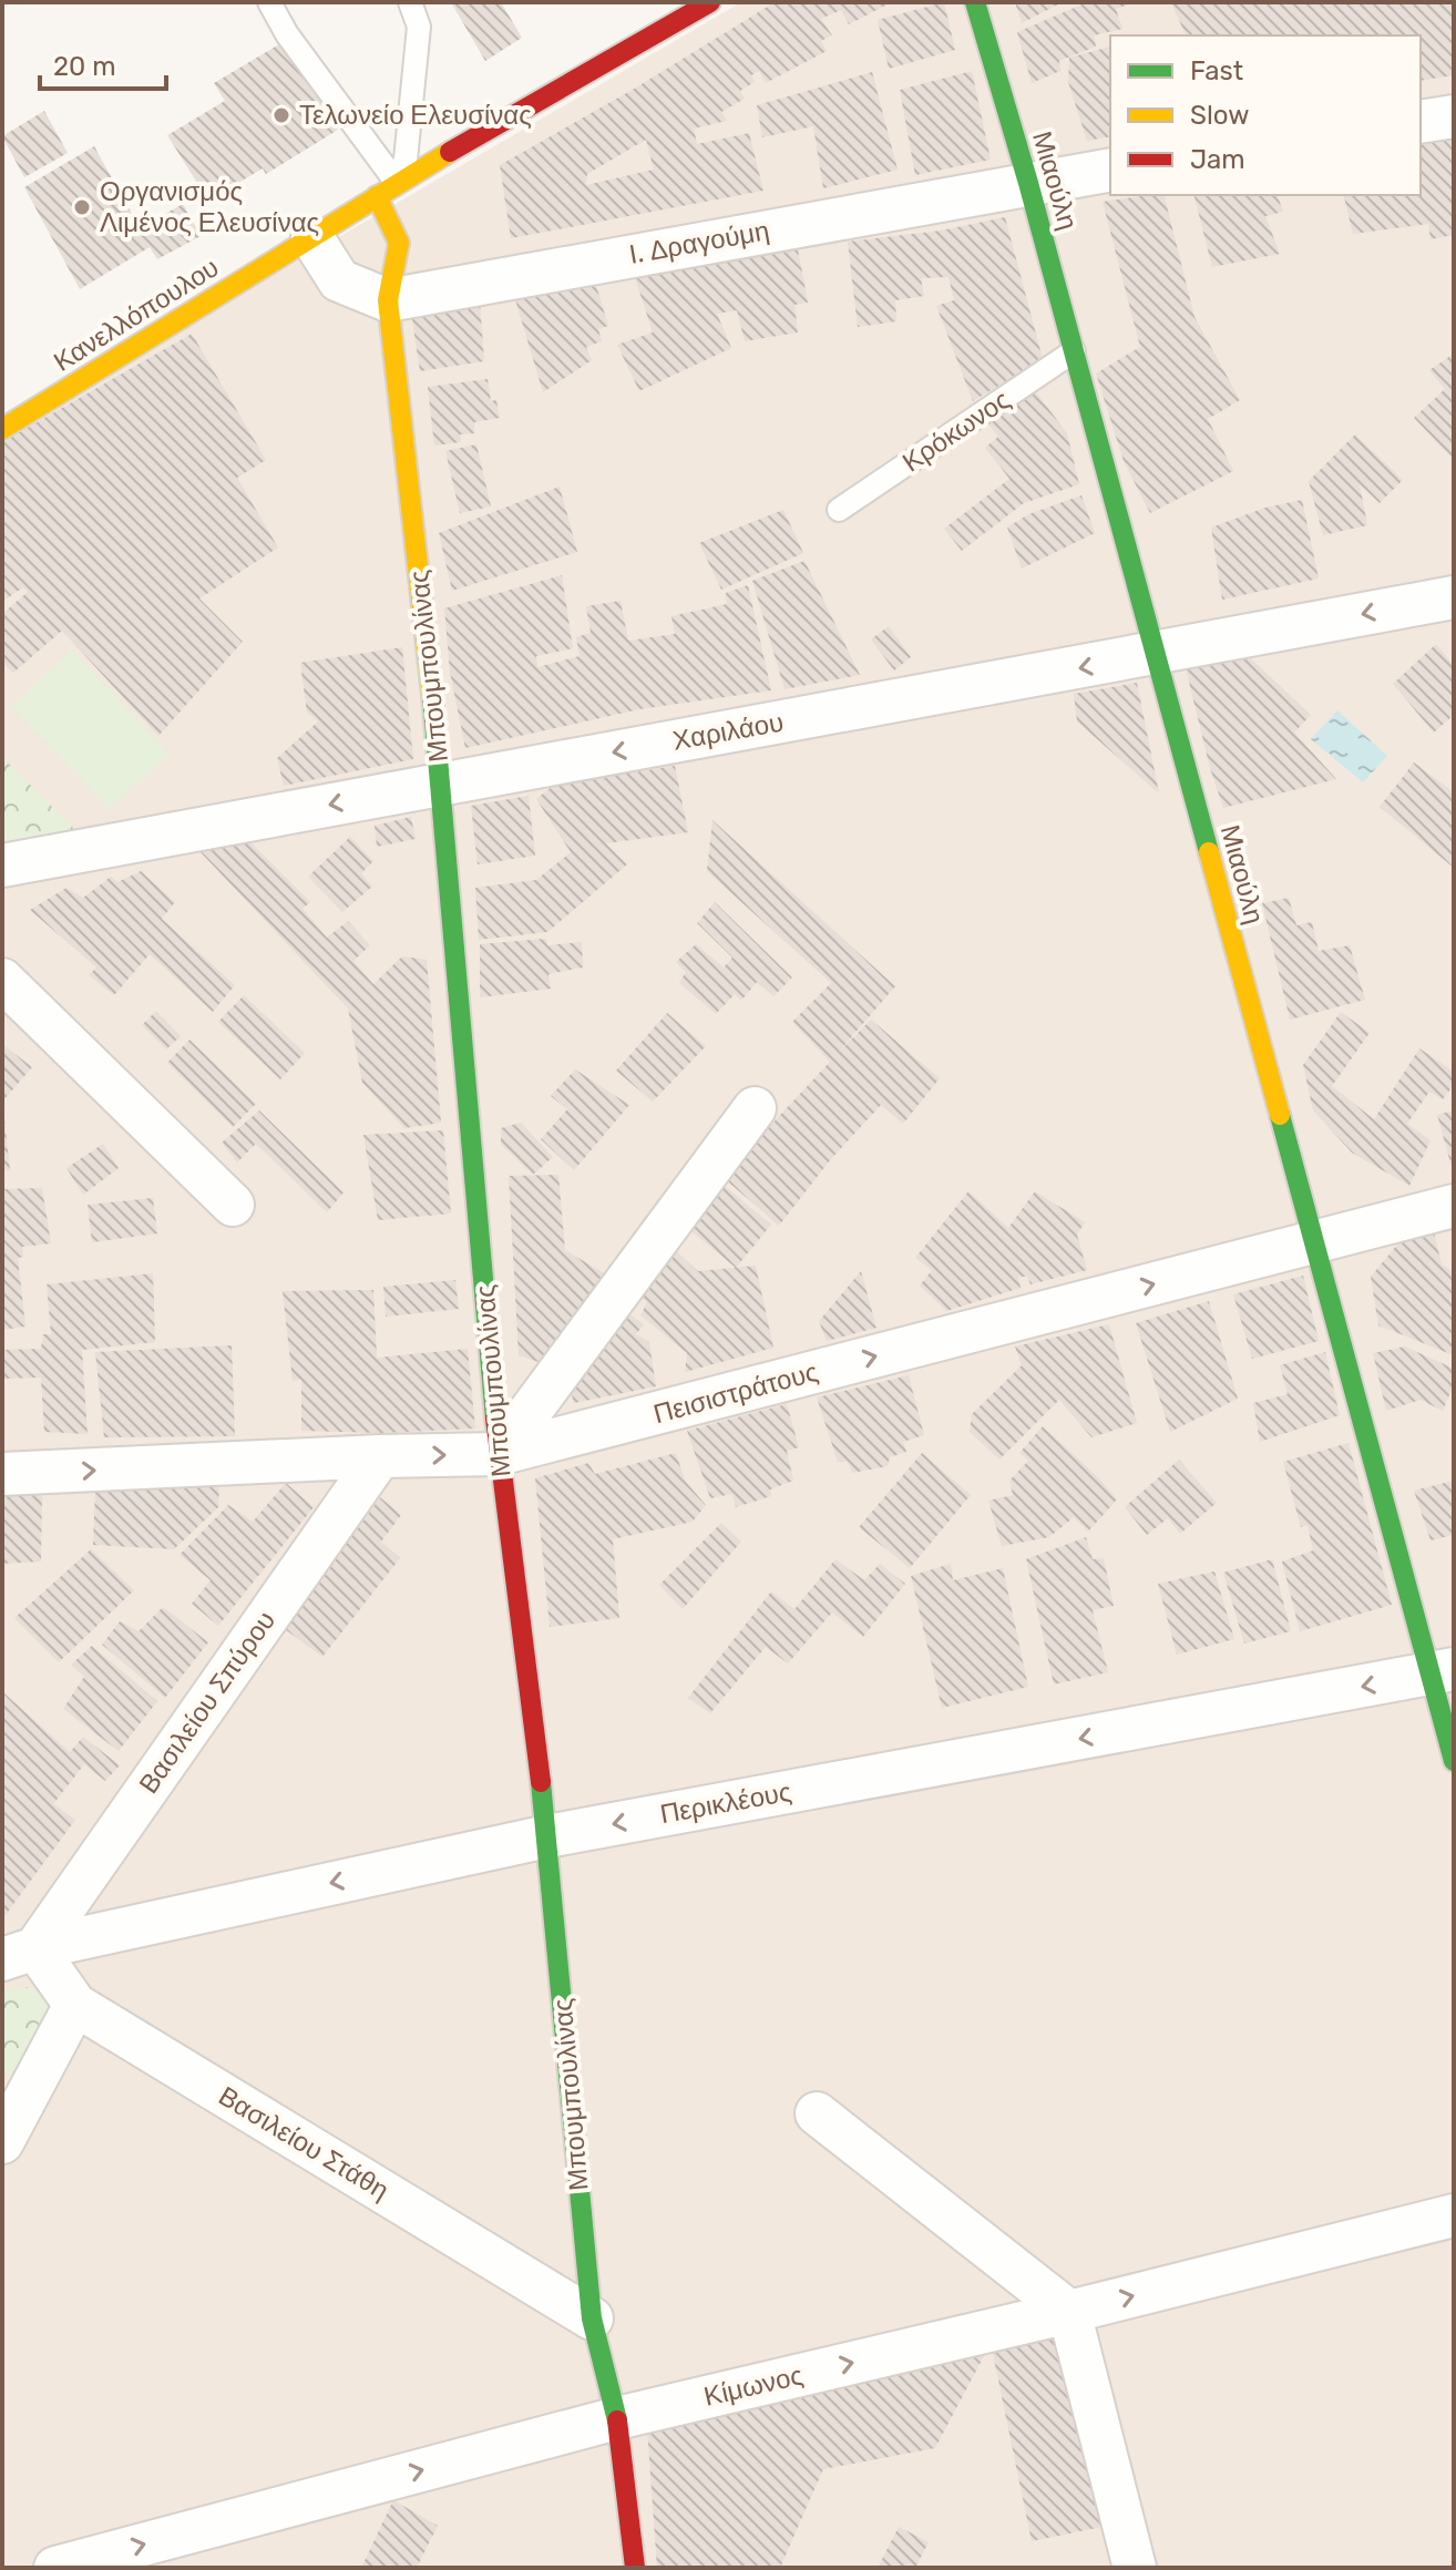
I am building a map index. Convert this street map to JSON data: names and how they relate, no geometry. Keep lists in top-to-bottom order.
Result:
{
  "streets": {
    "street": [
      "Μιαούλη",
      "Ι. Δραγούμη",
      "Κανελλόπουλου",
      "Μπουμπουλίνας",
      "Χαριλάου",
      "Πεισιστράτους",
      "Βασιλείου Σπύρου",
      "Περικλέους",
      "Βασιλείου Στάθη",
      "Κίμωνος"
    ],
    "lane": ["Κρόκωνος"]
  },
  "crossings": [
    ["Μιαούλη", "Ι. Δραγούμη"],
    ["Μιαούλη", "Κρόκωνος"],
    ["Μιαούλη", "Χαριλάου"],
    ["Μιαούλη", "Πεισιστράτους"],
    ["Μιαούλη", "Περικλέους"],
    ["Ι. Δραγούμη", "Μπουμπουλίνας"],
    ["Κανελλόπουλου", "Μπουμπουλίνας"],
    ["Μπουμπουλίνας", "Χαριλάου"],
    ["Μπουμπουλίνας", "Πεισιστράτους"],
    ["Μπουμπουλίνας", "Περικλέους"],
    ["Μπουμπουλίνας", "Βασιλείου Στάθη"],
    ["Μπουμπουλίνας", "Κίμωνος"],
    ["Πεισιστράτους", "Βασιλείου Σπύρου"],
    ["Βασιλείου Σπύρου", "Περικλέους"],
    ["Βασιλείου Σπύρου", "Βασιλείου Στάθη"],
    ["Περικλέους", "Βασιλείου Στάθη"]
  ],
  "one_way": [
    "Χαριλάου",
    "Πεισιστράτους",
    "Περικλέους",
    "Κίμωνος"
  ],
  "places": ["Τελωνείο Ελευσίνας", "Οργανισμός Λιμένος Ελευσίνας"],
  "legend": ["Fast", "Slow", "Jam"],
  "scale_bar": "20 m"
}
